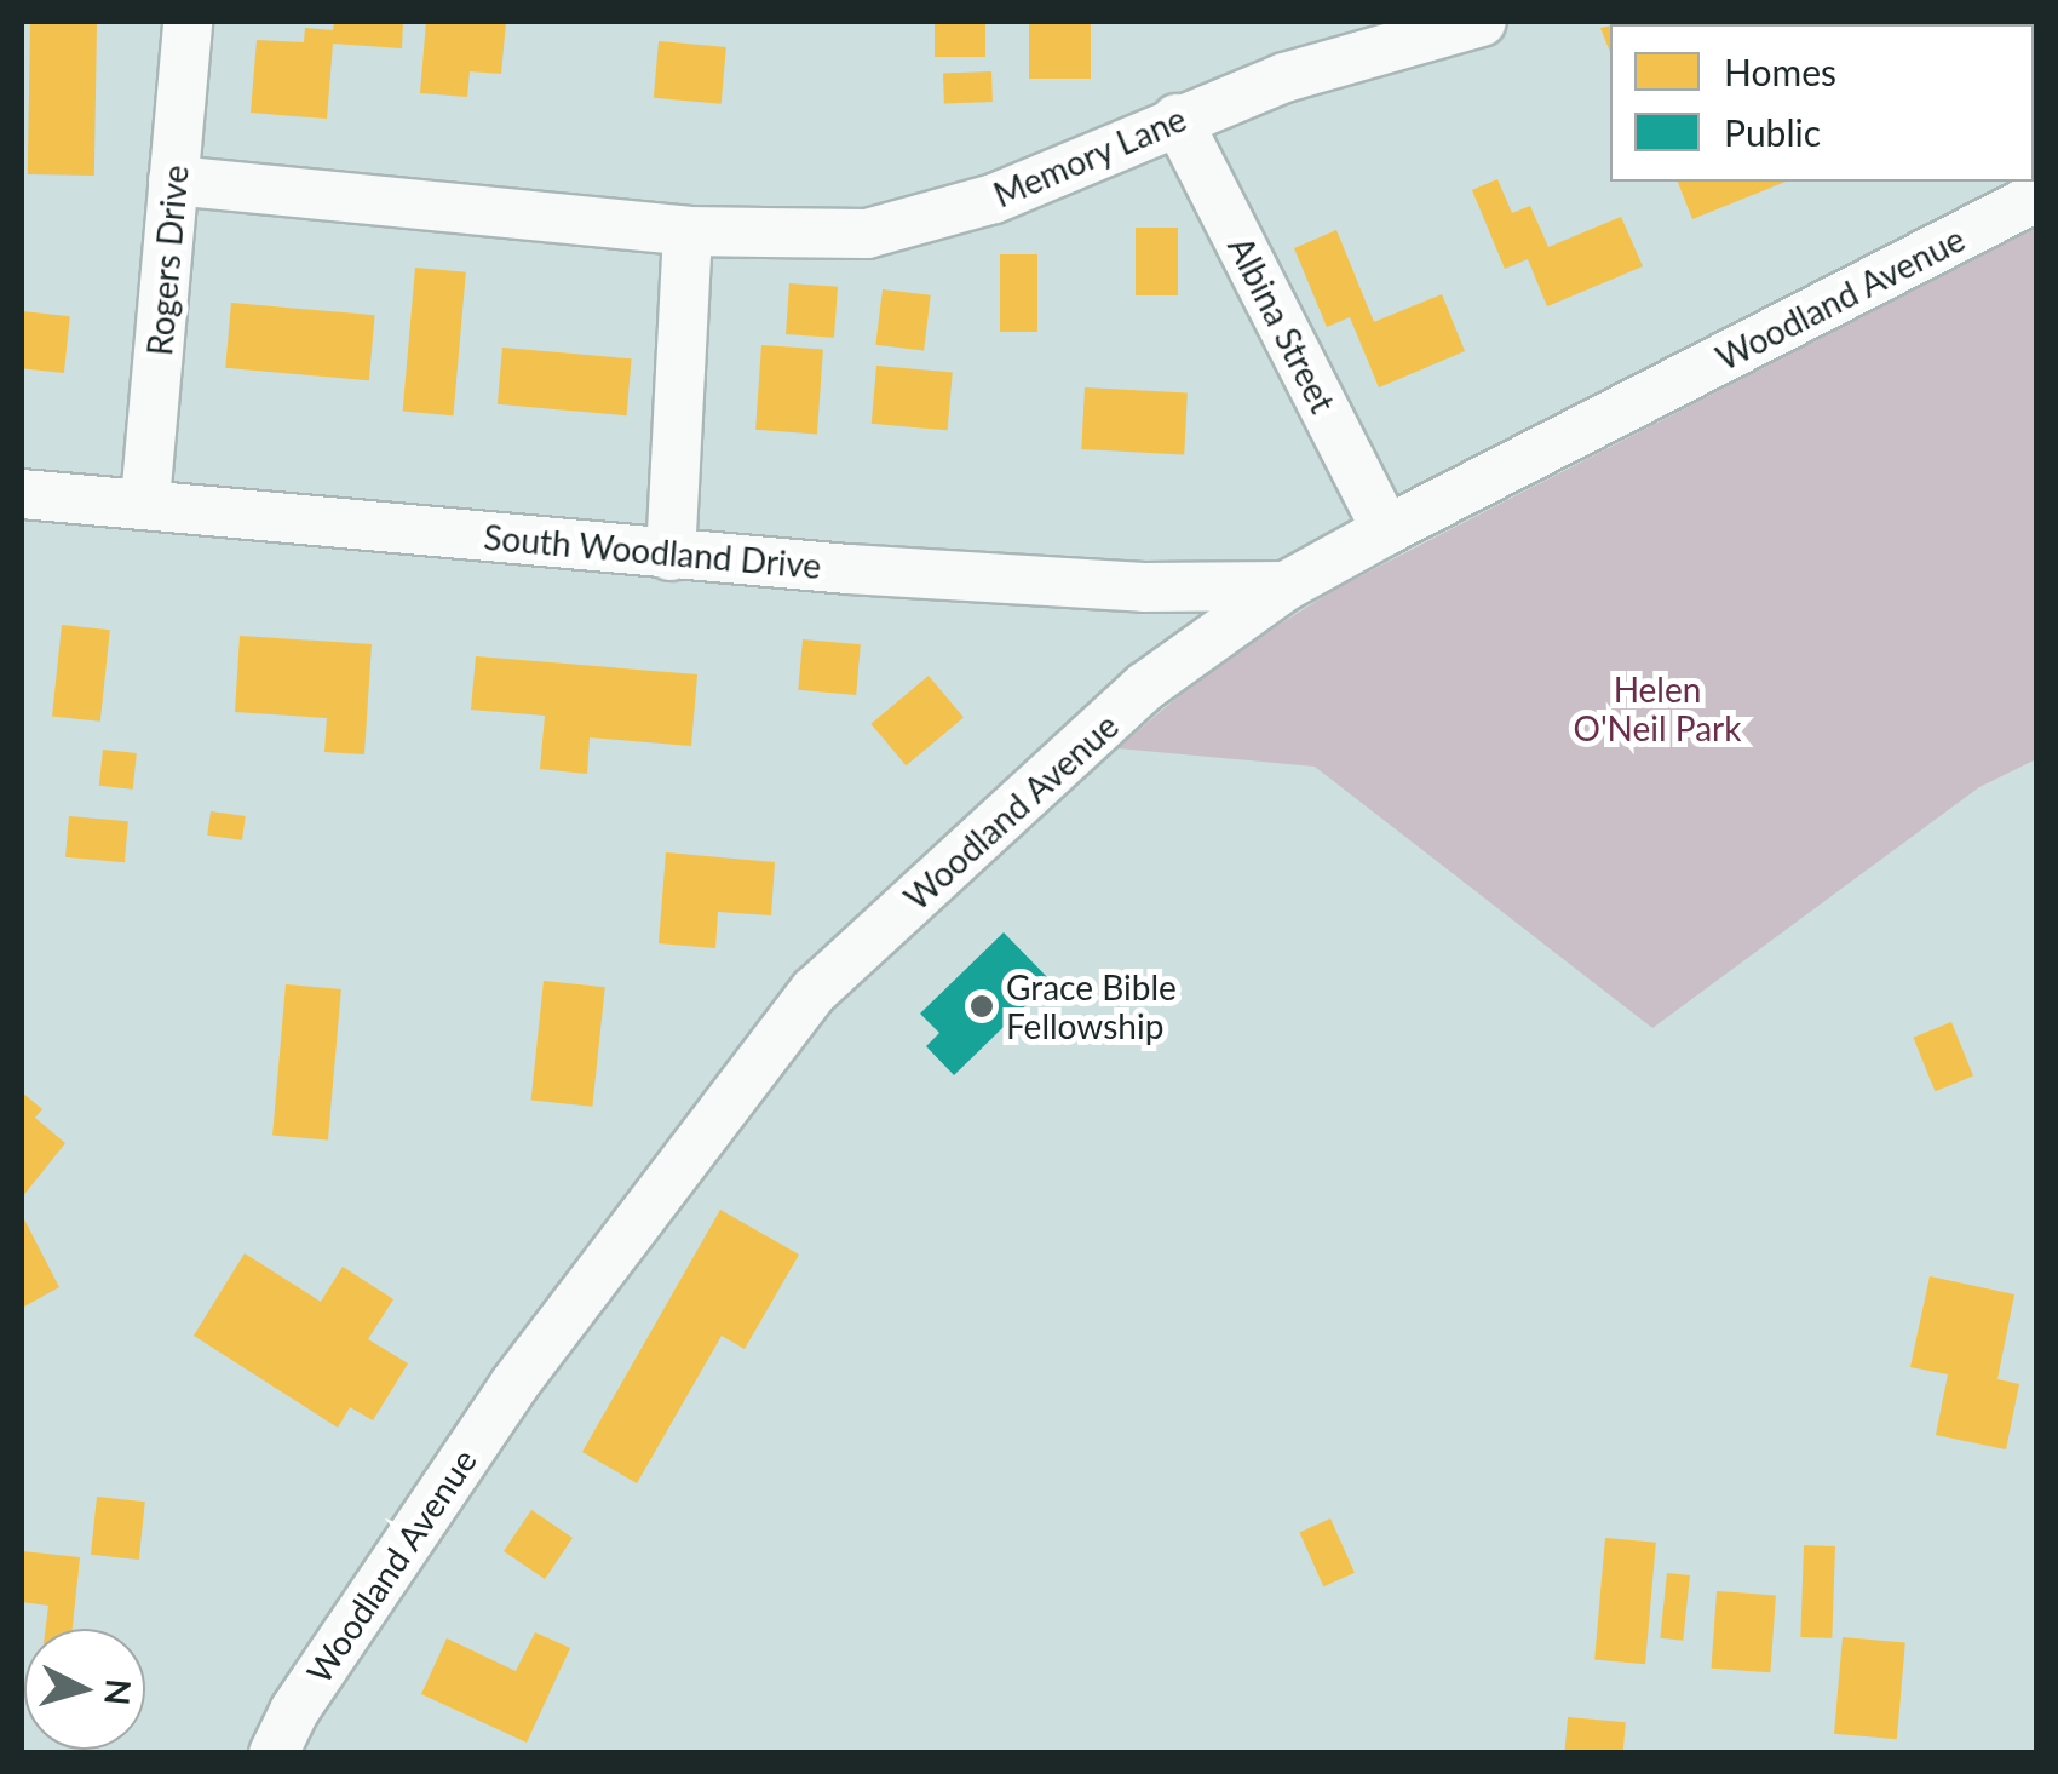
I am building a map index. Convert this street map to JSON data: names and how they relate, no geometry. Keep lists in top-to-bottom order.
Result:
{
  "streets": {
    "street": [
      "Memory Lane",
      "Rogers Drive",
      "Woodland Avenue",
      "Albina Street",
      "South Woodland Drive"
    ]
  },
  "crossings": [
    ["Memory Lane", "Rogers Drive"],
    ["Memory Lane", "Albina Street"],
    ["Rogers Drive", "South Woodland Drive"],
    ["Woodland Avenue", "Albina Street"],
    ["Woodland Avenue", "South Woodland Drive"]
  ],
  "parks": ["Helen O'Neil Park"],
  "places": ["Grace Bible Fellowship"],
  "legend": ["Homes", "Public"],
  "north": "right"
}
